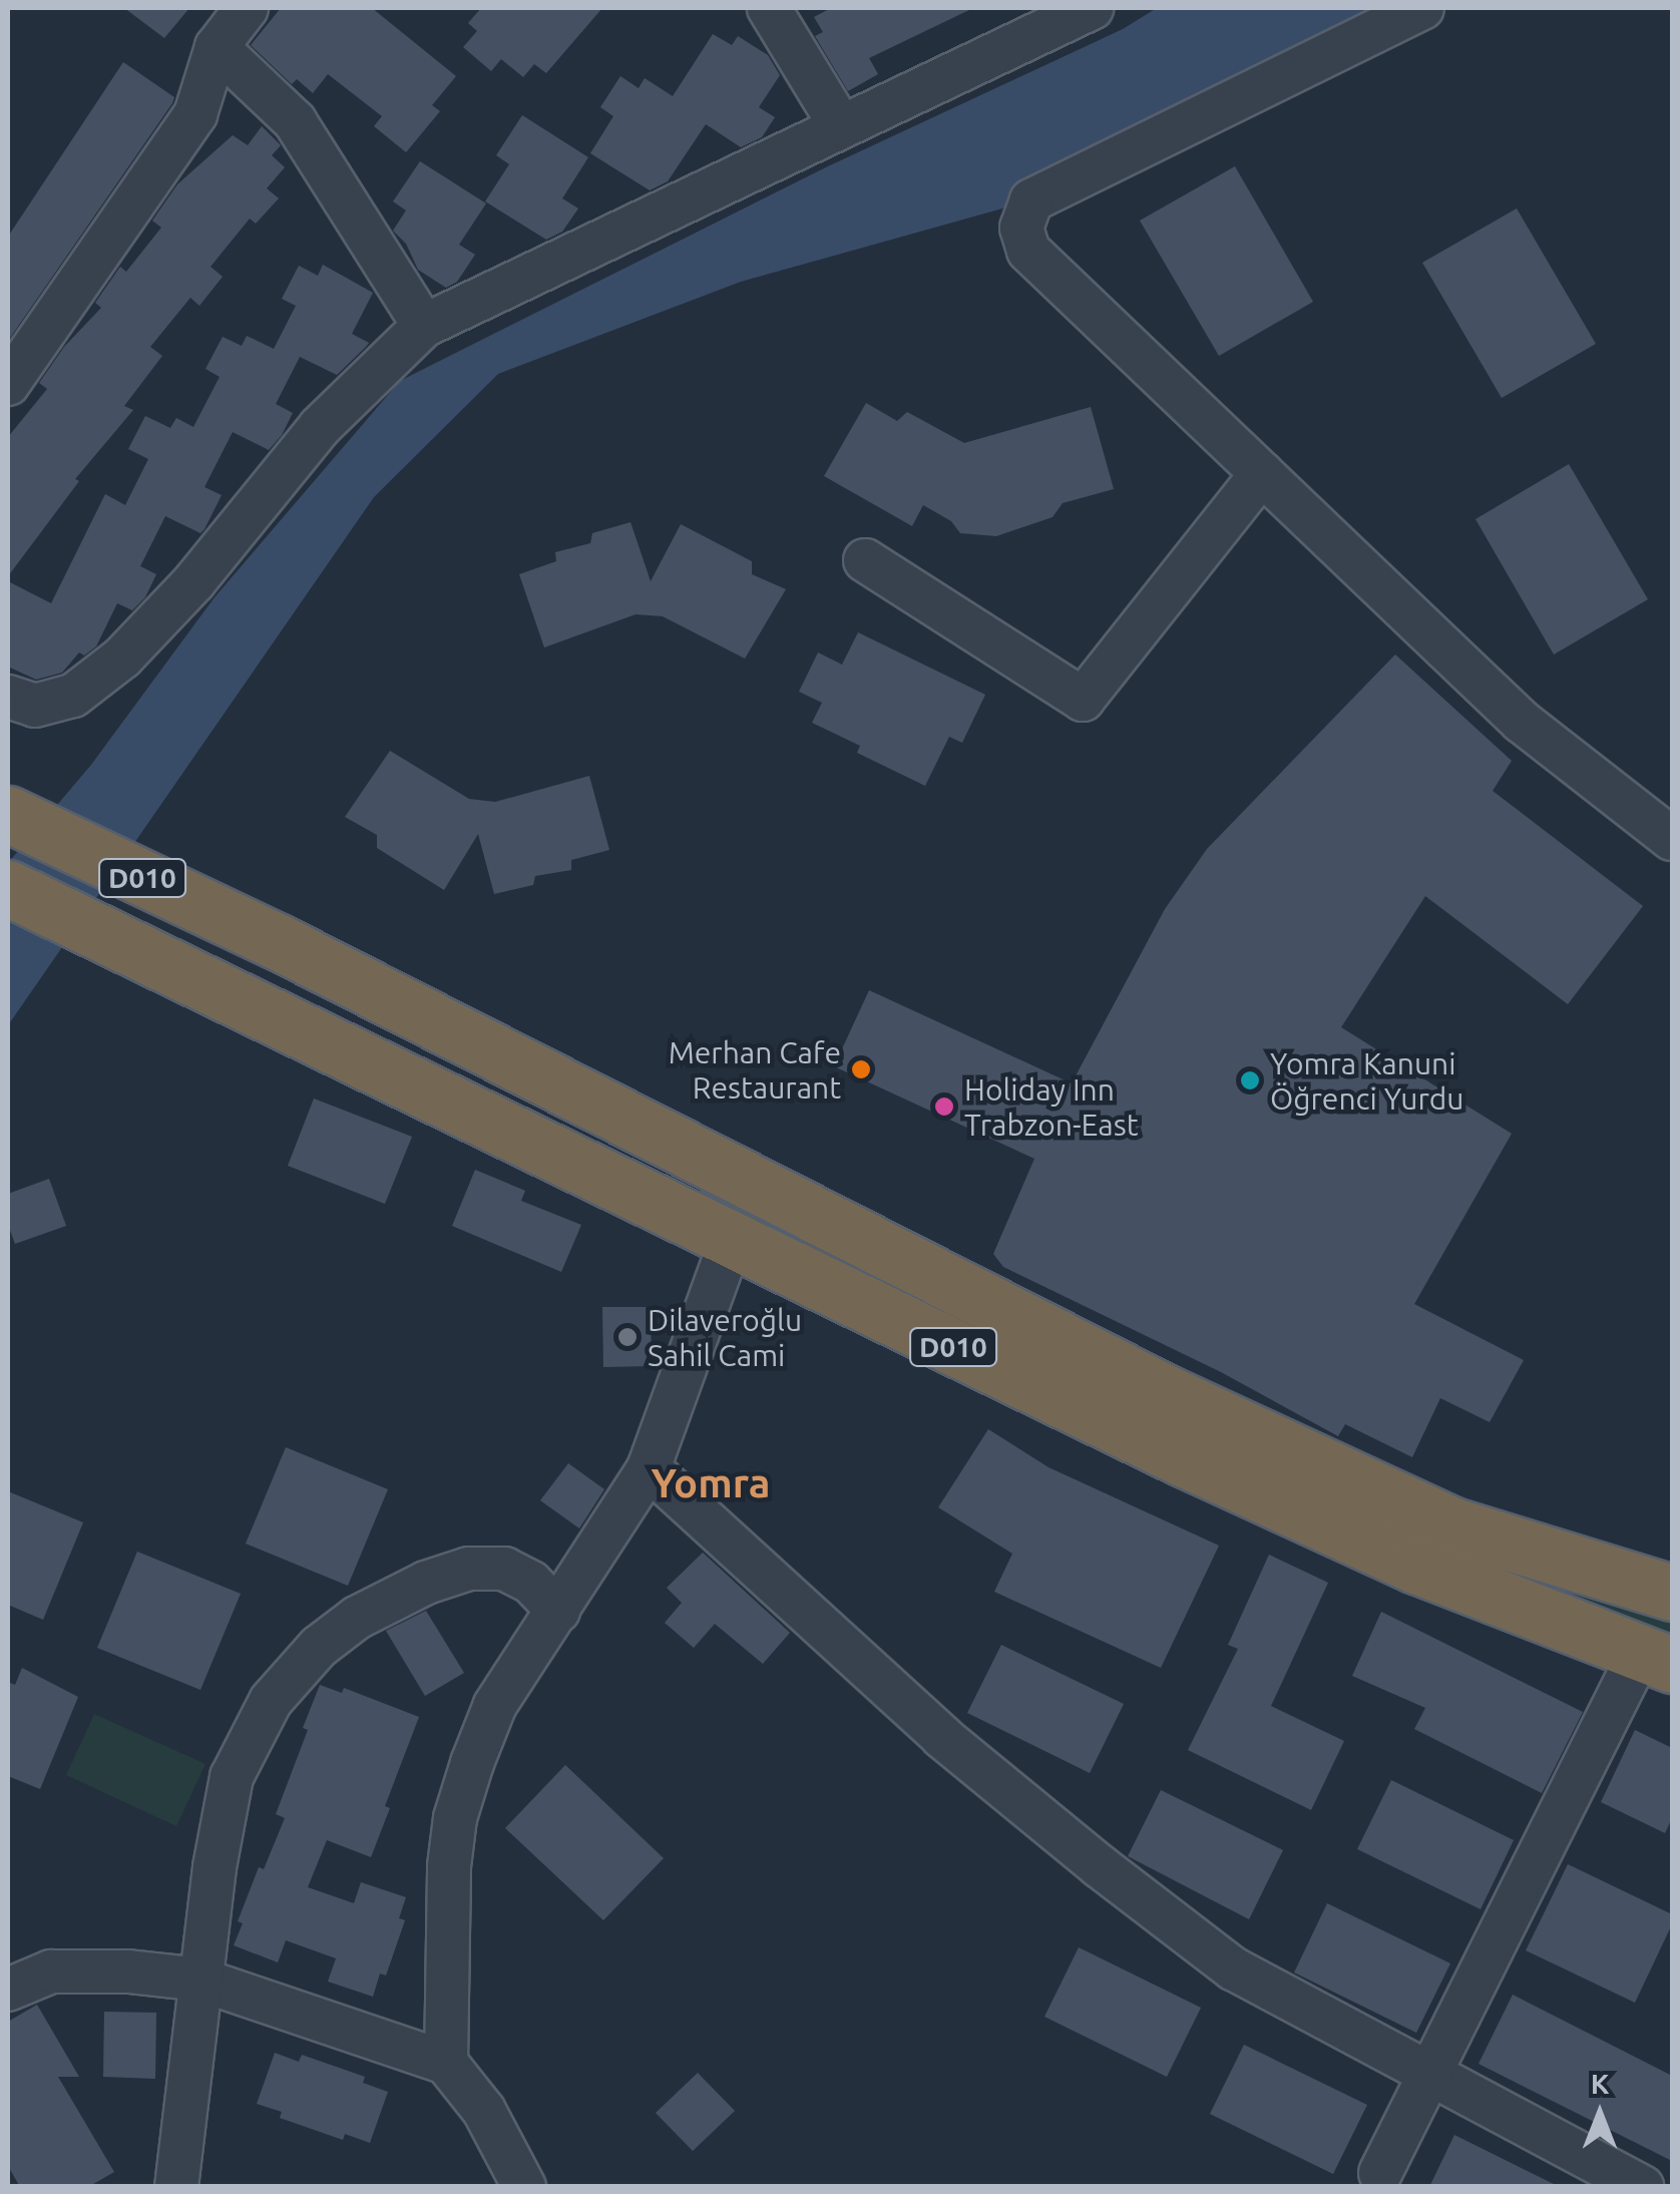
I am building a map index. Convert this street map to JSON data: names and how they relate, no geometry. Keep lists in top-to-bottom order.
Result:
{
  "streets": {
    "highway": ["D010"]
  },
  "districts": ["Yomra"],
  "places": [
    "Merhan Cafe Restaurant",
    "Yomra Kanuni Öğrenci Yurdu",
    "Holiday Inn Trabzon-East",
    "Dilaveroğlu Sahil Cami"
  ],
  "north": "top"
}
